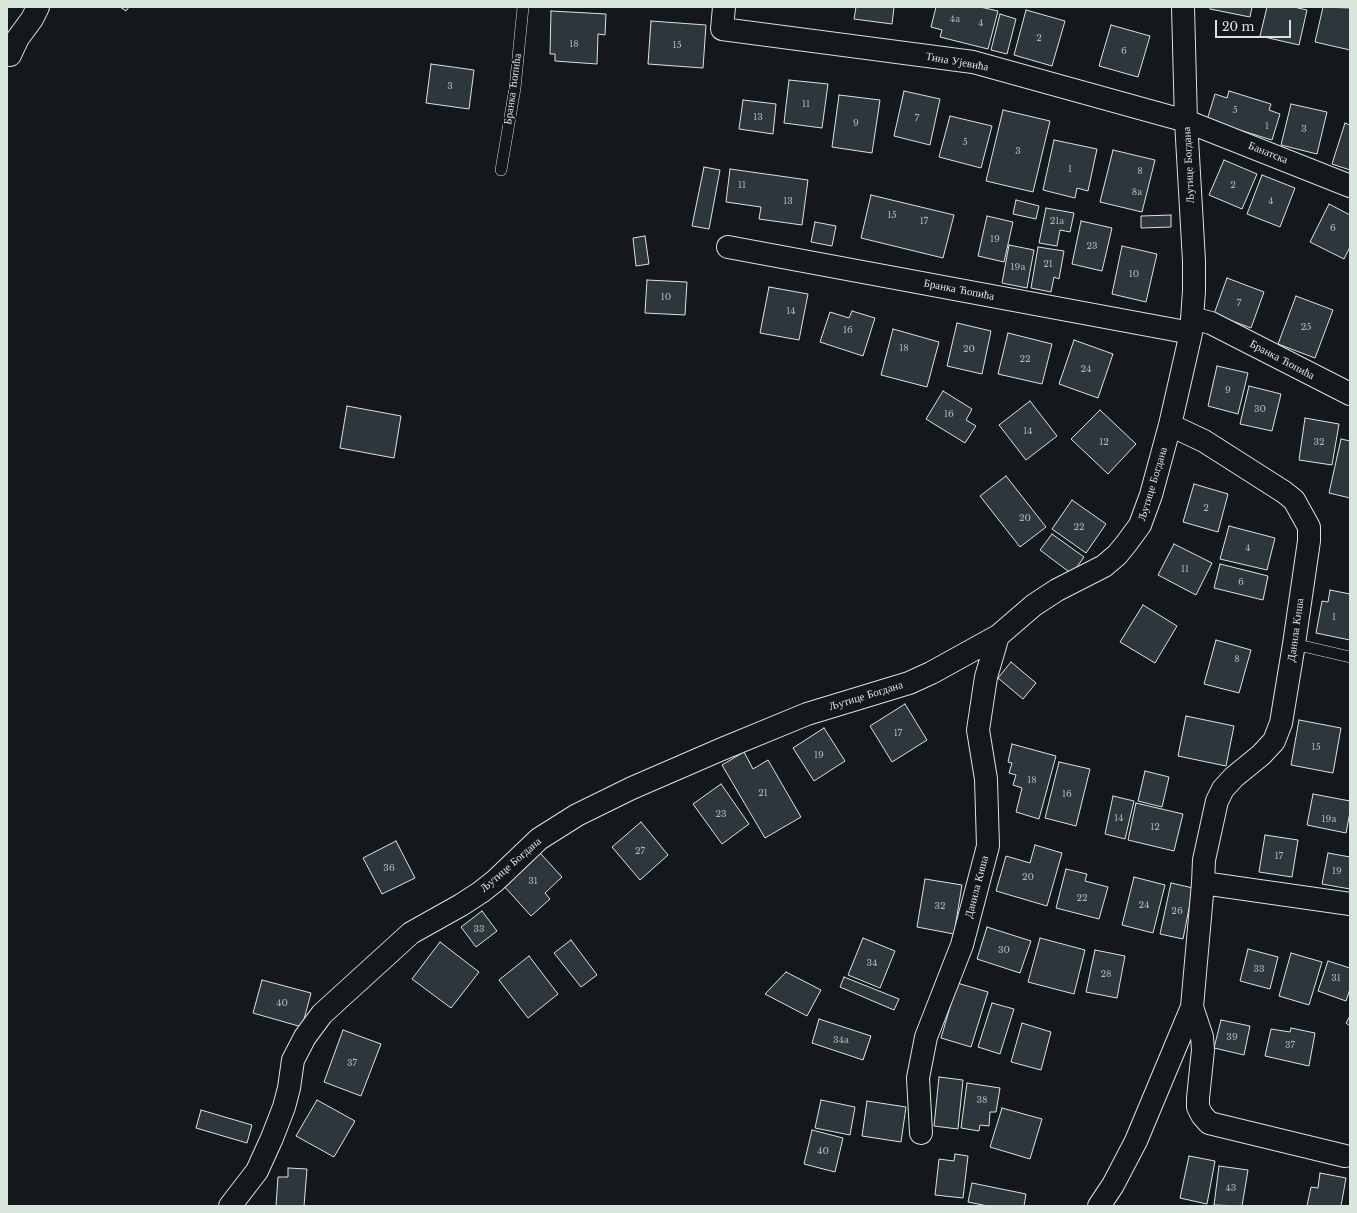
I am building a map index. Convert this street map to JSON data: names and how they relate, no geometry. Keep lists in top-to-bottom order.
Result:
{
  "streets": {
    "street": [
      "Тина Ујевића",
      "Бранка Ћопића",
      "Банатска",
      "Љутице Богдана",
      "Данила Киша"
    ]
  },
  "crossings": [
    ["Тина Ујевића", "Банатска"],
    ["Тина Ујевића", "Љутице Богдана"],
    ["Бранка Ћопића", "Љутице Богдана"],
    ["Банатска", "Љутице Богдана"],
    ["Љутице Богдана", "Данила Киша"]
  ],
  "house_numbers": [
    "4a",
    "4",
    "2",
    "18",
    "15",
    "6",
    "3",
    "11",
    "5",
    "13",
    "7",
    "9",
    "1",
    "3",
    "5",
    "3",
    "1",
    "8",
    "11",
    "2",
    "8a",
    "13",
    "4",
    "15",
    "17",
    "21a",
    "6",
    "19",
    "23",
    "21",
    "19a",
    "10",
    "10",
    "7",
    "14",
    "25",
    "16",
    "18",
    "20",
    "22",
    "24",
    "9",
    "30",
    "16",
    "14",
    "12",
    "32",
    "2",
    "20",
    "22",
    "4",
    "11",
    "6",
    "1",
    "8",
    "17",
    "15",
    "19",
    "18",
    "21",
    "16",
    "23",
    "14",
    "19a",
    "12",
    "27",
    "17",
    "36",
    "19",
    "20",
    "31",
    "22",
    "24",
    "32",
    "26",
    "33",
    "30",
    "34",
    "33",
    "28",
    "31",
    "40",
    "39",
    "34a",
    "37",
    "37",
    "38",
    "40",
    "43"
  ],
  "scale_bar": "20 m"
}
